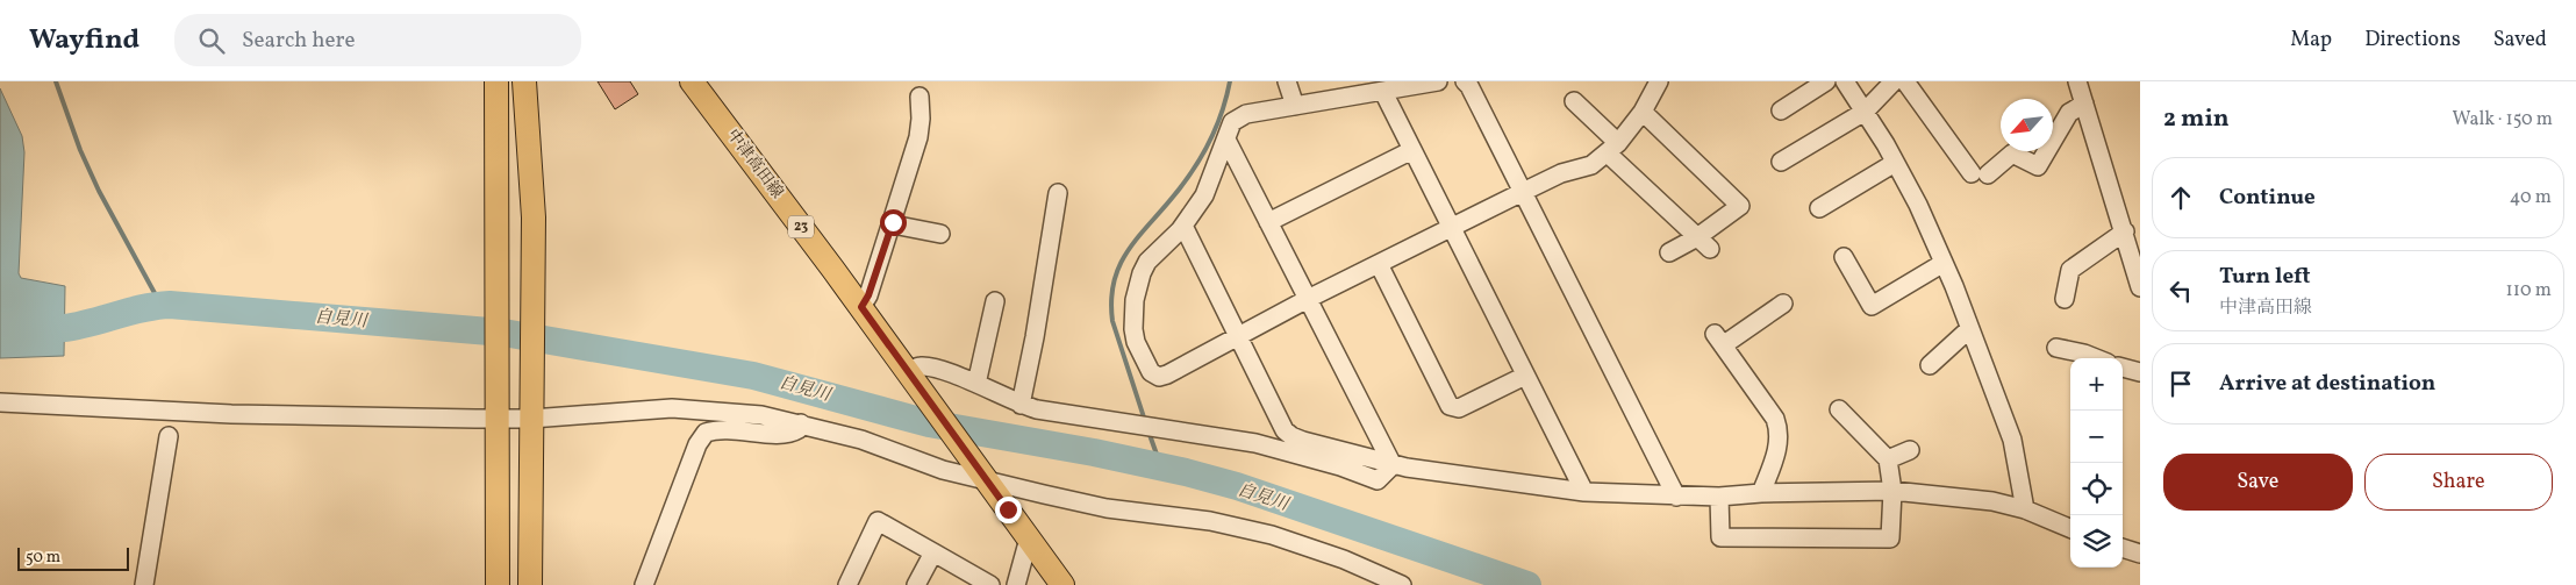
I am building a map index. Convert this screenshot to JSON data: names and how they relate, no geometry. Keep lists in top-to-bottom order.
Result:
{
  "streets": {
    "main road": ["中津高田線", "23"]
  },
  "water": ["自見川"],
  "scale_bar": "50 m",
  "north": "bottom left",
  "page": {
    "header": "Wayfind",
    "search": "Search here",
    "nav": ["Map", "Directions", "Saved"],
    "heading": ["2 min", "Walk · 150 m"],
    "list": [
      ["Continue", "40 m"],
      ["Turn left", "中津高田線", "110 m"],
      "Arrive at destination"
    ],
    "map_buttons": ["+", "−"],
    "buttons": ["Save", "Share"],
    "scale": "50 m"
  }
}
